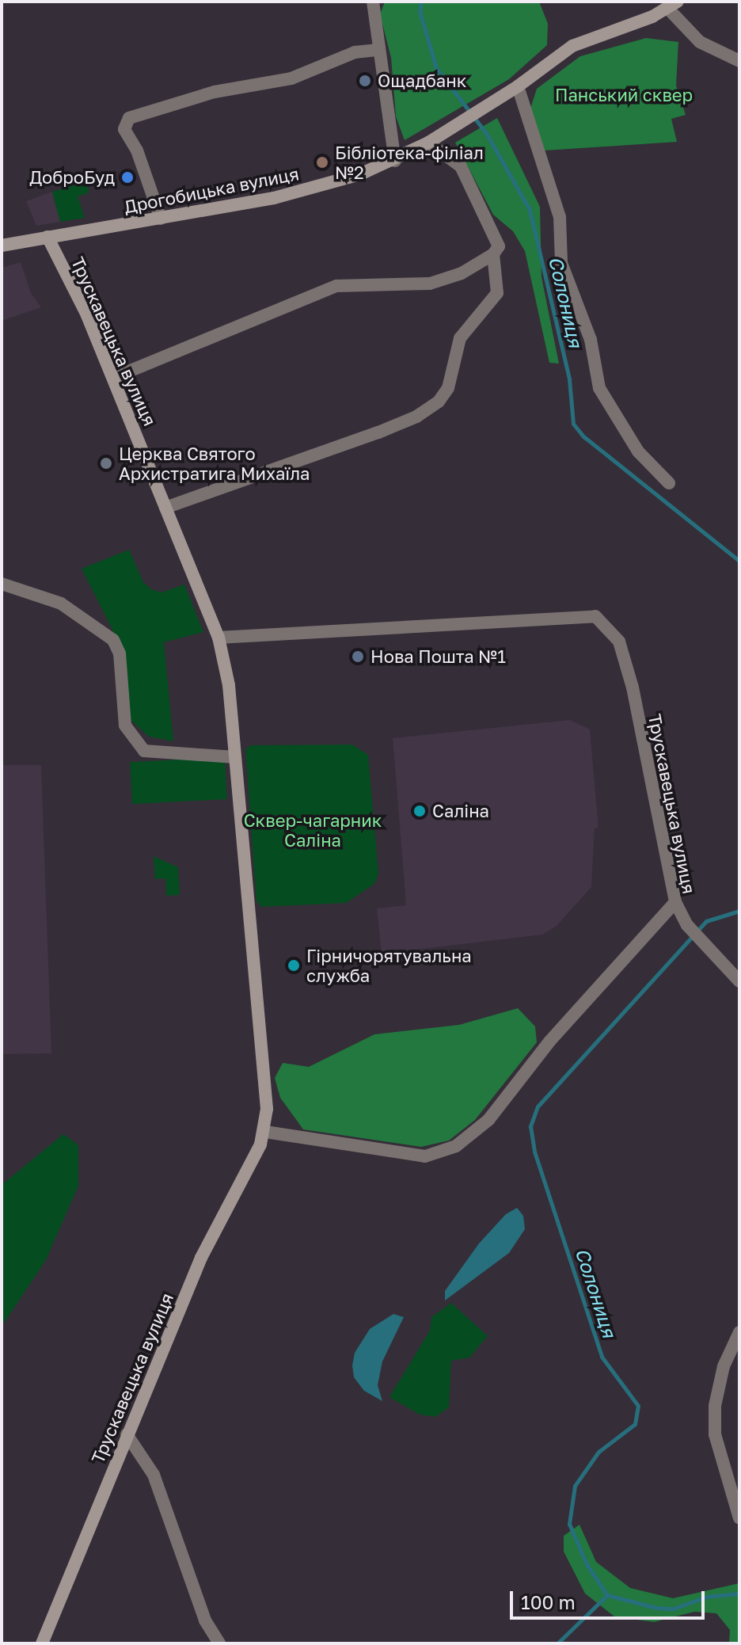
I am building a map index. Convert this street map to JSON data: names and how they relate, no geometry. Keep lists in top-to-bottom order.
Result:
{
  "streets": {
    "street": ["Дрогобицька вулиця", "Трускавецька вулиця"]
  },
  "crossings": [
    ["Дрогобицька вулиця", "Трускавецька вулиця"]
  ],
  "water": ["Солониця"],
  "parks": ["Панський сквер", "Сквер-чагарник Саліна"],
  "places": [
    "Ощадбанк",
    "Бібліотека-філіал №2",
    "ДоброБуд",
    "Церква Святого Архистратига Михаїла",
    "Нова Пошта №1",
    "Саліна",
    "Гірничорятувальна служба"
  ],
  "scale_bar": "100 m"
}
